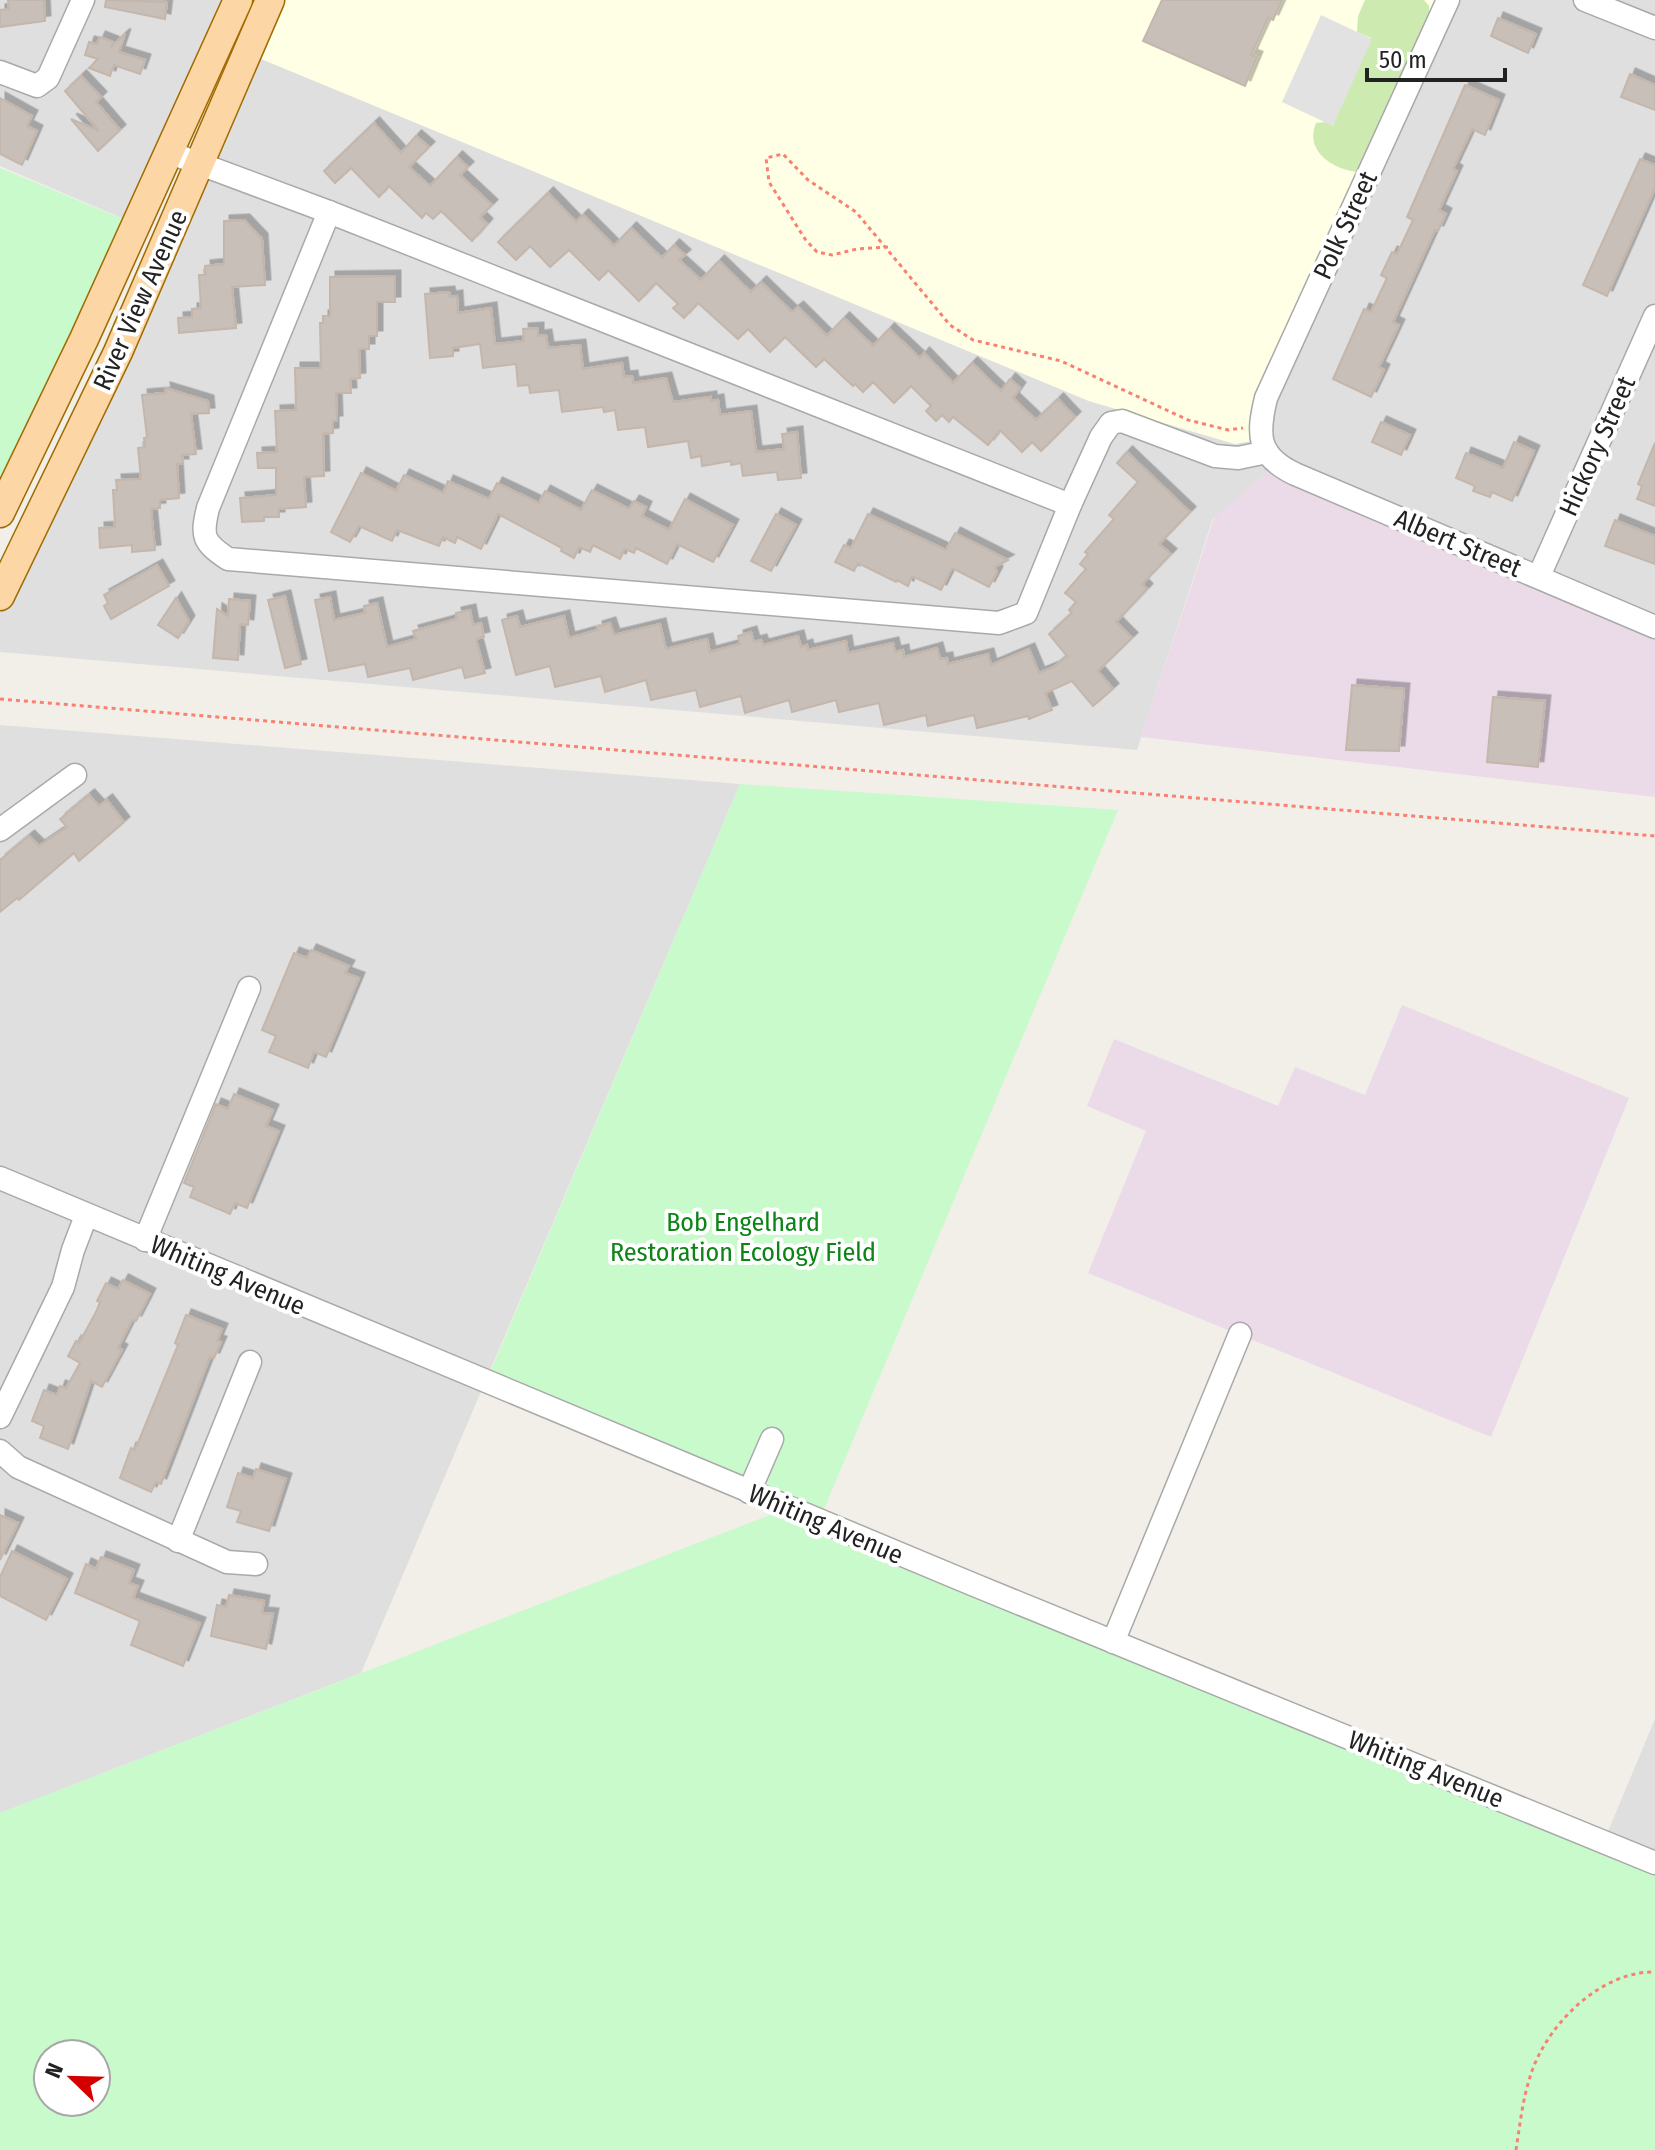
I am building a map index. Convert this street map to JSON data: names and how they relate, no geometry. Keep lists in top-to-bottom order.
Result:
{
  "streets": {
    "main road": ["River View Avenue"],
    "street": [
      "Polk Street",
      "Hickory Street",
      "Albert Street",
      "Whiting Avenue"
    ]
  },
  "crossings": [
    ["Hickory Street", "Albert Street"]
  ],
  "parks": ["Bob Engelhard Restoration Ecology Field"],
  "scale_bar": "50 m",
  "north": "top left"
}
